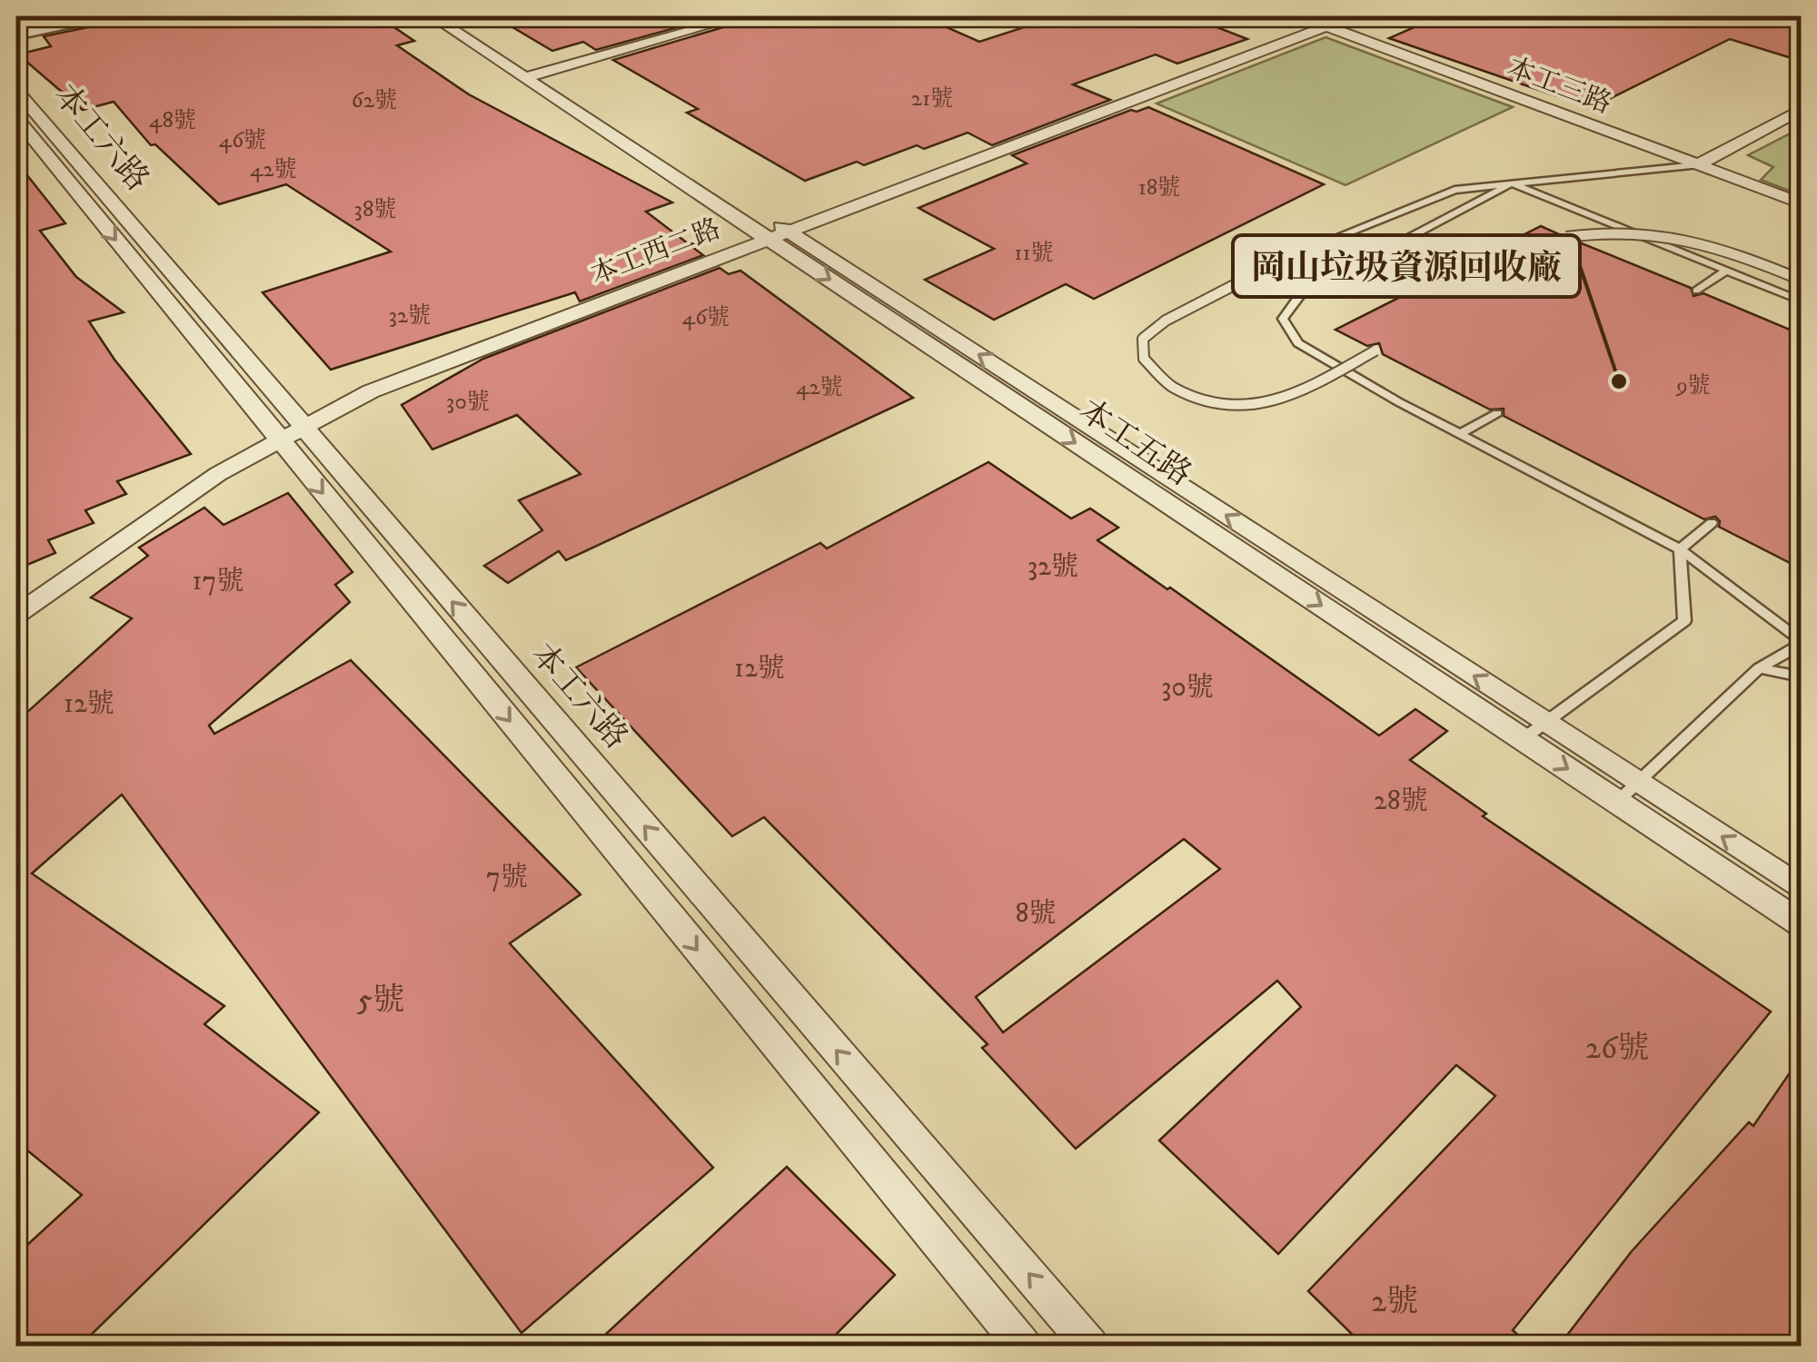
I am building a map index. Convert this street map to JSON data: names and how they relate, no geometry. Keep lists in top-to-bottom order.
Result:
{
  "streets": {
    "street": [
      "本工三路",
      "本工六路",
      "本工西二路",
      "本工五路"
    ]
  },
  "crossings": [
    ["本工三路", "本工西二路"],
    ["本工六路", "本工西二路"],
    ["本工西二路", "本工五路"]
  ],
  "places": ["岡山垃圾資源回收廠"],
  "house_numbers": [
    "21號",
    "62號",
    "48號",
    "46號",
    "42號",
    "18號",
    "38號",
    "11號",
    "32號",
    "46號",
    "9號",
    "42號",
    "30號",
    "32號",
    "17號",
    "12號",
    "30號",
    "12號",
    "28號",
    "7號",
    "8號",
    "5號",
    "26號",
    "2號"
  ]
}
